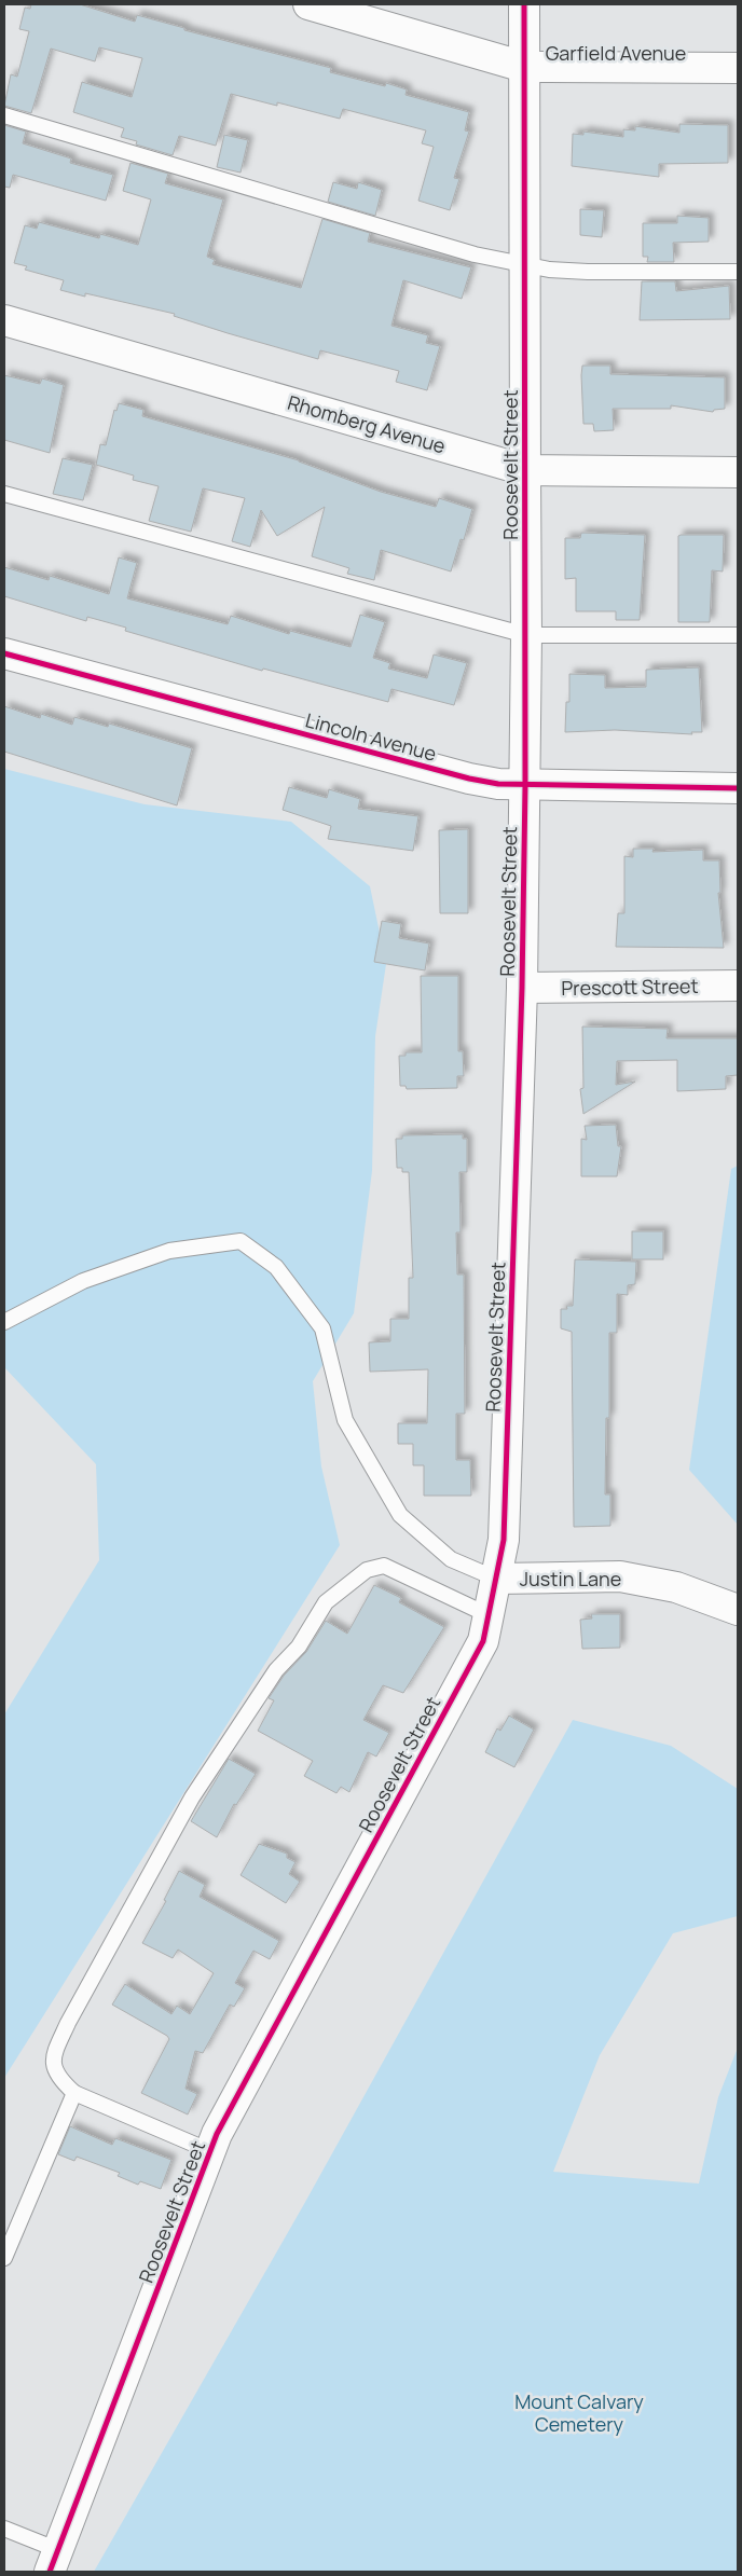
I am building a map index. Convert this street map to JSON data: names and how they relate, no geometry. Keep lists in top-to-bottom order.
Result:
{
  "streets": {
    "street": [
      "Garfield Avenue",
      "Rhomberg Avenue",
      "Roosevelt Street",
      "Lincoln Avenue",
      "Prescott Street",
      "Justin Lane"
    ]
  },
  "crossings": [
    ["Garfield Avenue", "Roosevelt Street"],
    ["Rhomberg Avenue", "Roosevelt Street"],
    ["Roosevelt Street", "Lincoln Avenue"],
    ["Roosevelt Street", "Prescott Street"],
    ["Roosevelt Street", "Justin Lane"]
  ],
  "parks": ["Mount Calvary Cemetery"]
}
